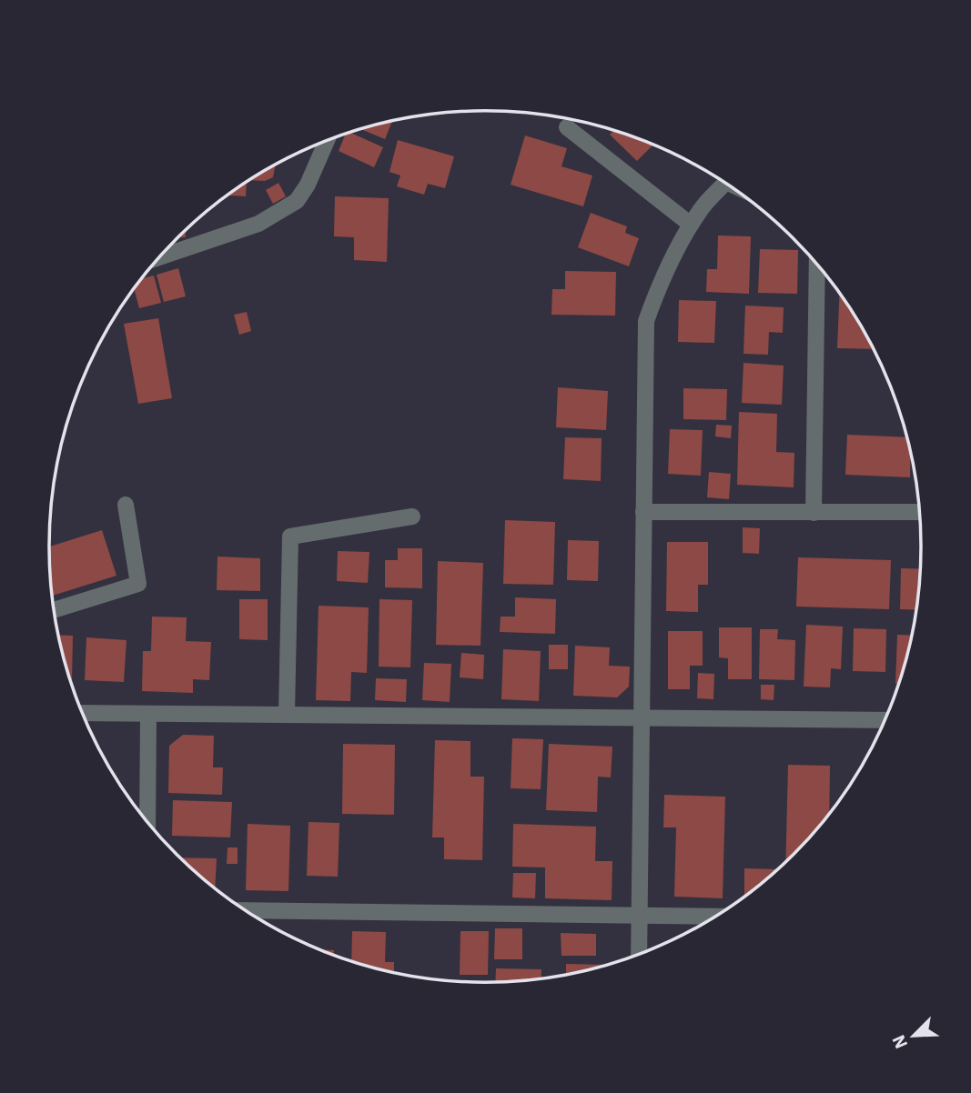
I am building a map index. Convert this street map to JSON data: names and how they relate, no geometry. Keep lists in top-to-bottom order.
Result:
{
  "north": "bottom left"
}
